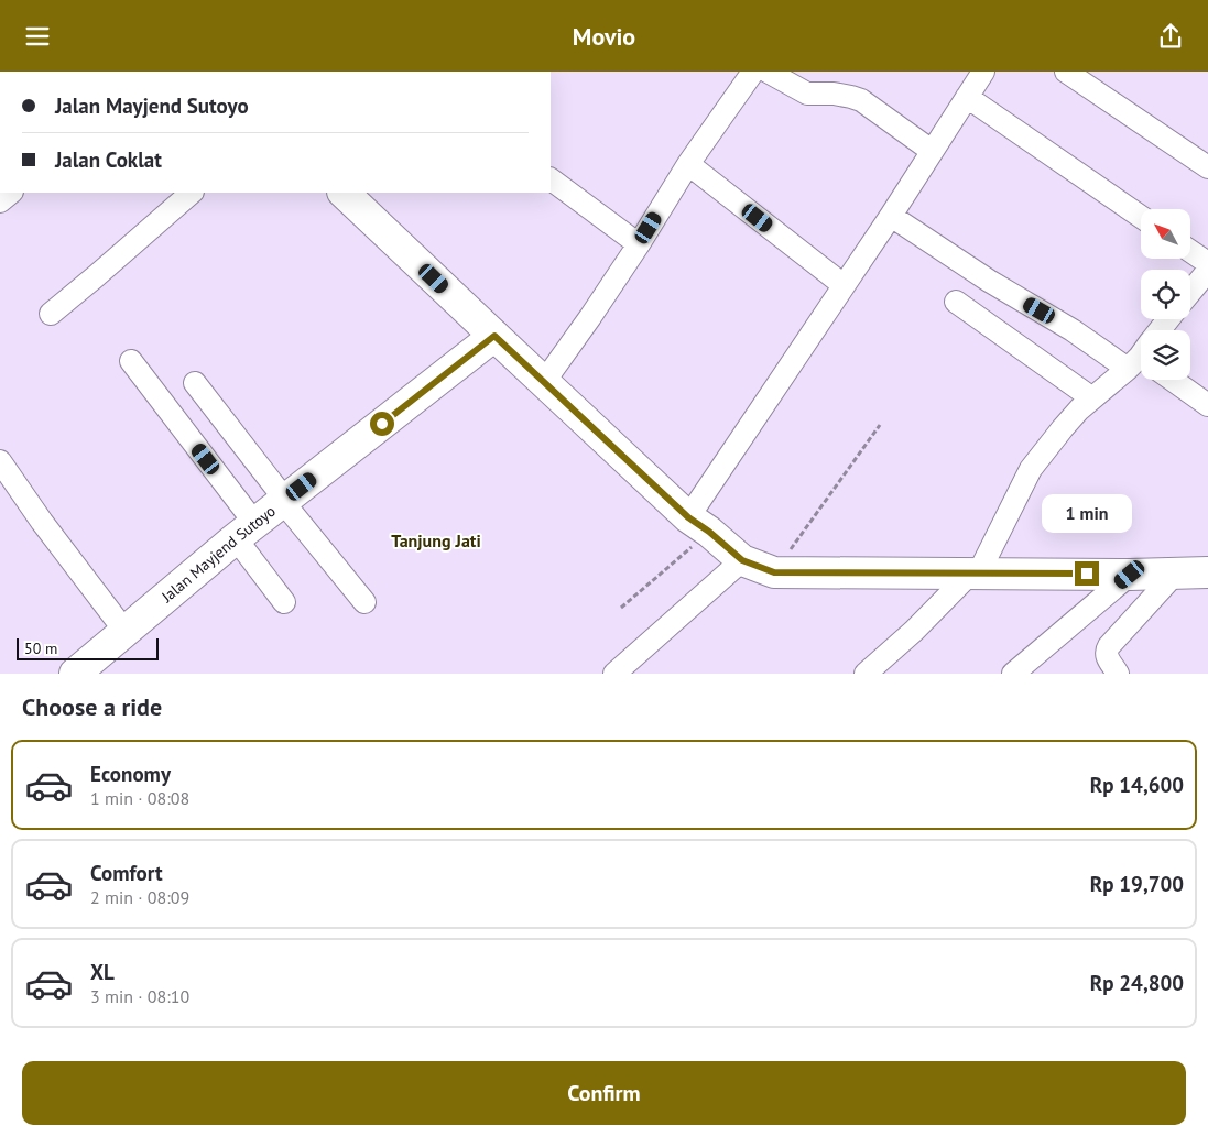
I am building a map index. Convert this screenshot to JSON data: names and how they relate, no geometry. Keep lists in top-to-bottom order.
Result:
{
  "streets": {
    "street": ["Jalan Mayjend Sutoyo"]
  },
  "districts": ["Tanjung Jati"],
  "scale_bar": "50 m",
  "north": "top left",
  "page": {
    "header": "Movio",
    "banner": ["Jalan Mayjend Sutoyo", "Jalan Coklat"],
    "bubble": "1 min",
    "scale": "50 m",
    "heading": "Choose a ride",
    "list": [
      {
        "name": "Economy",
        "note": "1 min · 08:08",
        "value": "Rp 14,600"
      },
      {
        "name": "Comfort",
        "note": "2 min · 08:09",
        "value": "Rp 19,700"
      },
      {
        "name": "XL",
        "note": "3 min · 08:10",
        "value": "Rp 24,800"
      }
    ],
    "buttons": "Confirm"
  }
}
